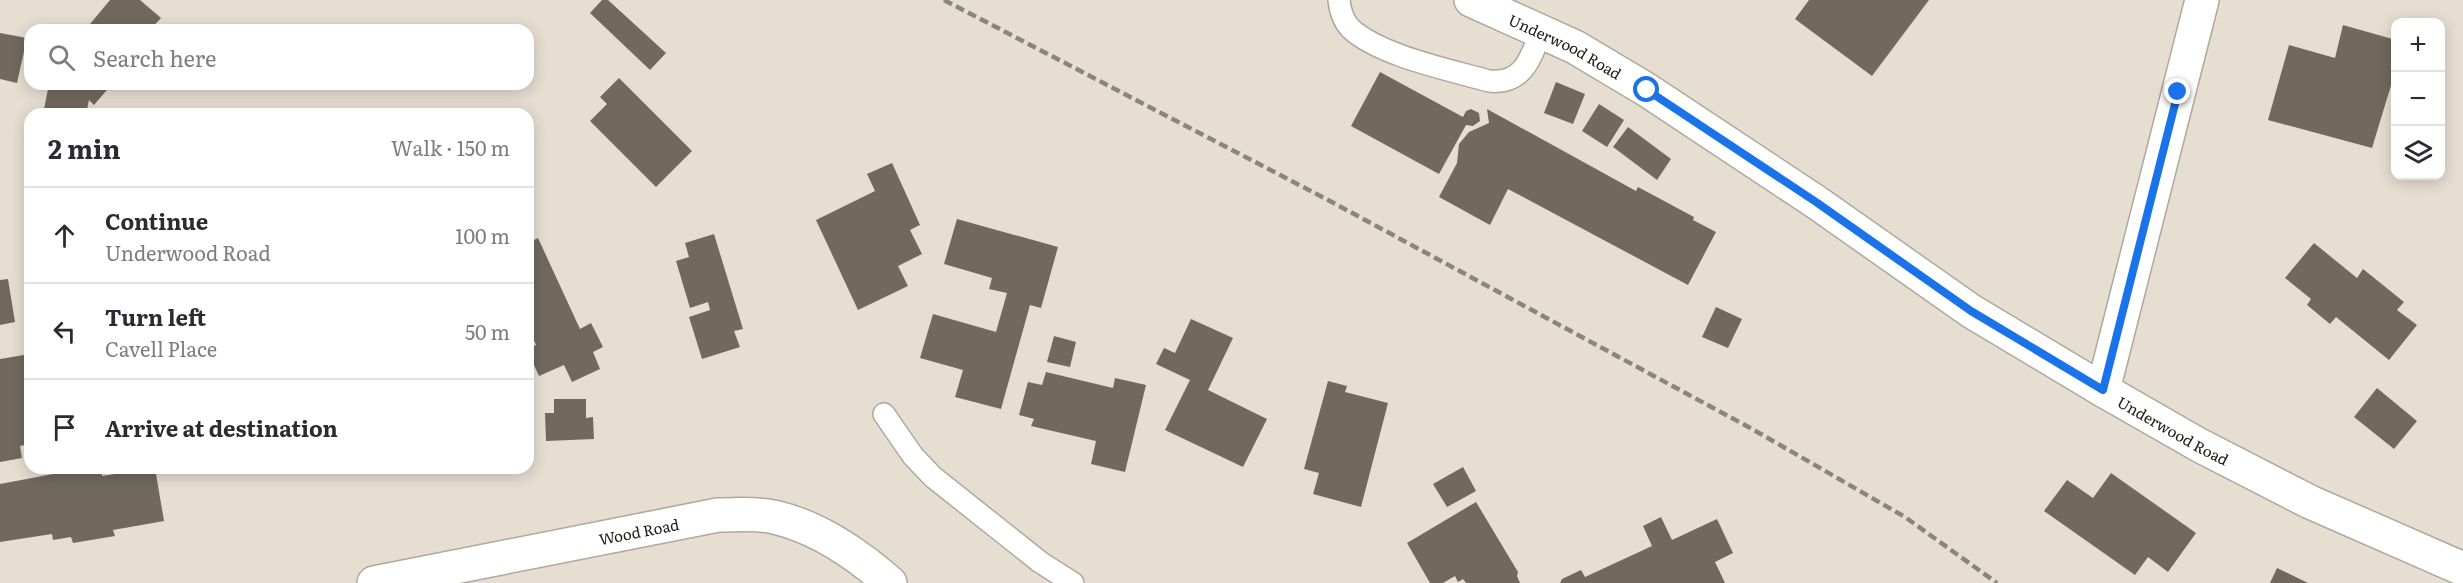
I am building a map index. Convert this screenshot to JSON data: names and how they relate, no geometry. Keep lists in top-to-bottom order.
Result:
{
  "streets": {
    "main road": ["Underwood Road", "Wood Road"]
  },
  "page": {
    "map_buttons": ["+", "−"],
    "search": "Search here",
    "heading": ["2 min", "Walk · 150 m"],
    "list": [
      ["Continue", "Underwood Road", "100 m"],
      ["Turn left", "Cavell Place", "50 m"],
      "Arrive at destination"
    ]
  }
}
